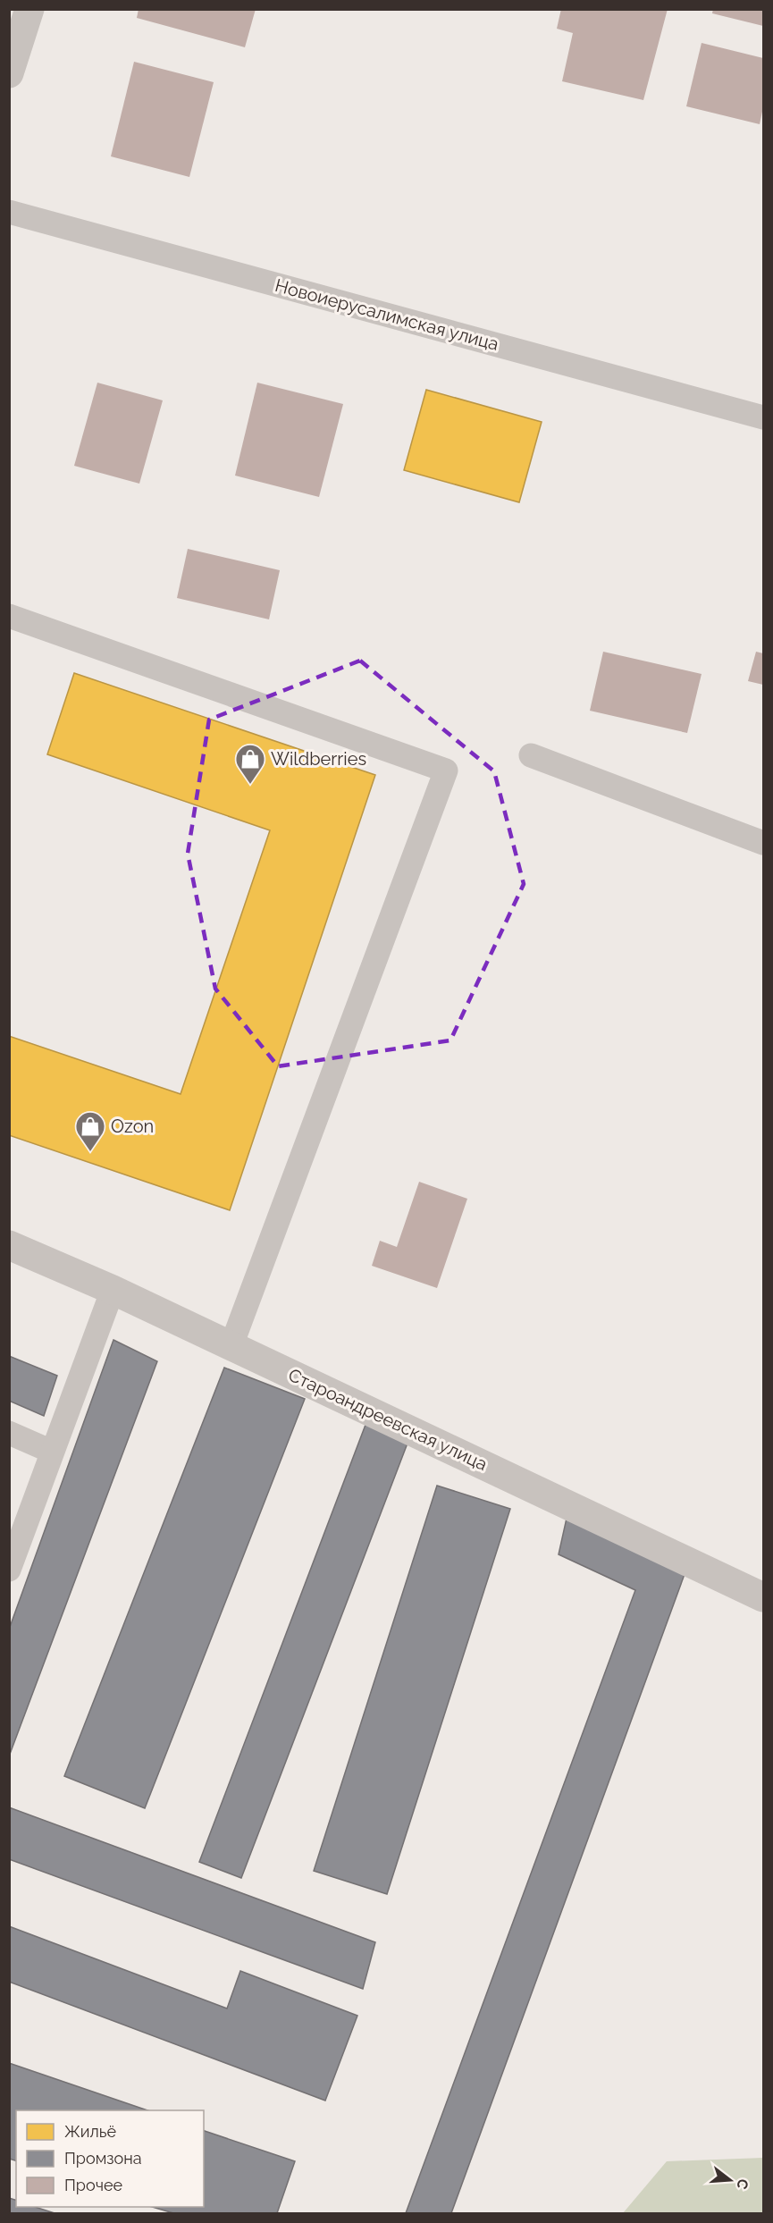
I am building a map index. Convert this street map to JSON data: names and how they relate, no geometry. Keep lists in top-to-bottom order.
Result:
{
  "streets": {
    "street": ["Староандреевская улица"],
    "lane": ["Новоиерусалимская улица"]
  },
  "places": {
    "shop": ["Wildberries", "Ozon"]
  },
  "legend": ["Жильё", "Промзона", "Прочее"],
  "north": "right"
}
